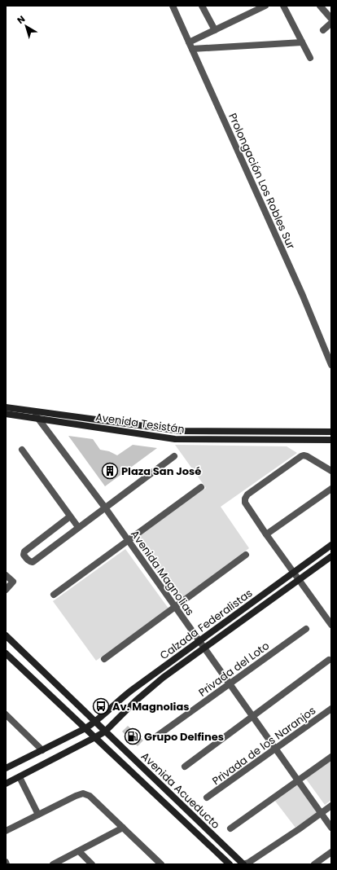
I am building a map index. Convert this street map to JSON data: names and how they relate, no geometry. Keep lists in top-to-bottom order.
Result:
{
  "streets": {
    "street": [
      "Prolongación Los Robles Sur",
      "Avenida Tesistán",
      "Avenida Magnolias",
      "Calzada Federalistas",
      "Privada del Loto",
      "Privada de los Naranjos",
      "Avenida Acueducto"
    ]
  },
  "crossings": [
    ["Avenida Tesistán", "Avenida Magnolias"],
    ["Avenida Magnolias", "Calzada Federalistas"],
    ["Avenida Magnolias", "Privada del Loto"],
    ["Avenida Magnolias", "Privada de los Naranjos"],
    ["Calzada Federalistas", "Avenida Acueducto"]
  ],
  "places": {
    "building": ["Plaza San José"],
    "bus stop": ["Av. Magnolias"],
    "fuel station": ["Grupo Delfines"]
  },
  "north": "top left"
}
